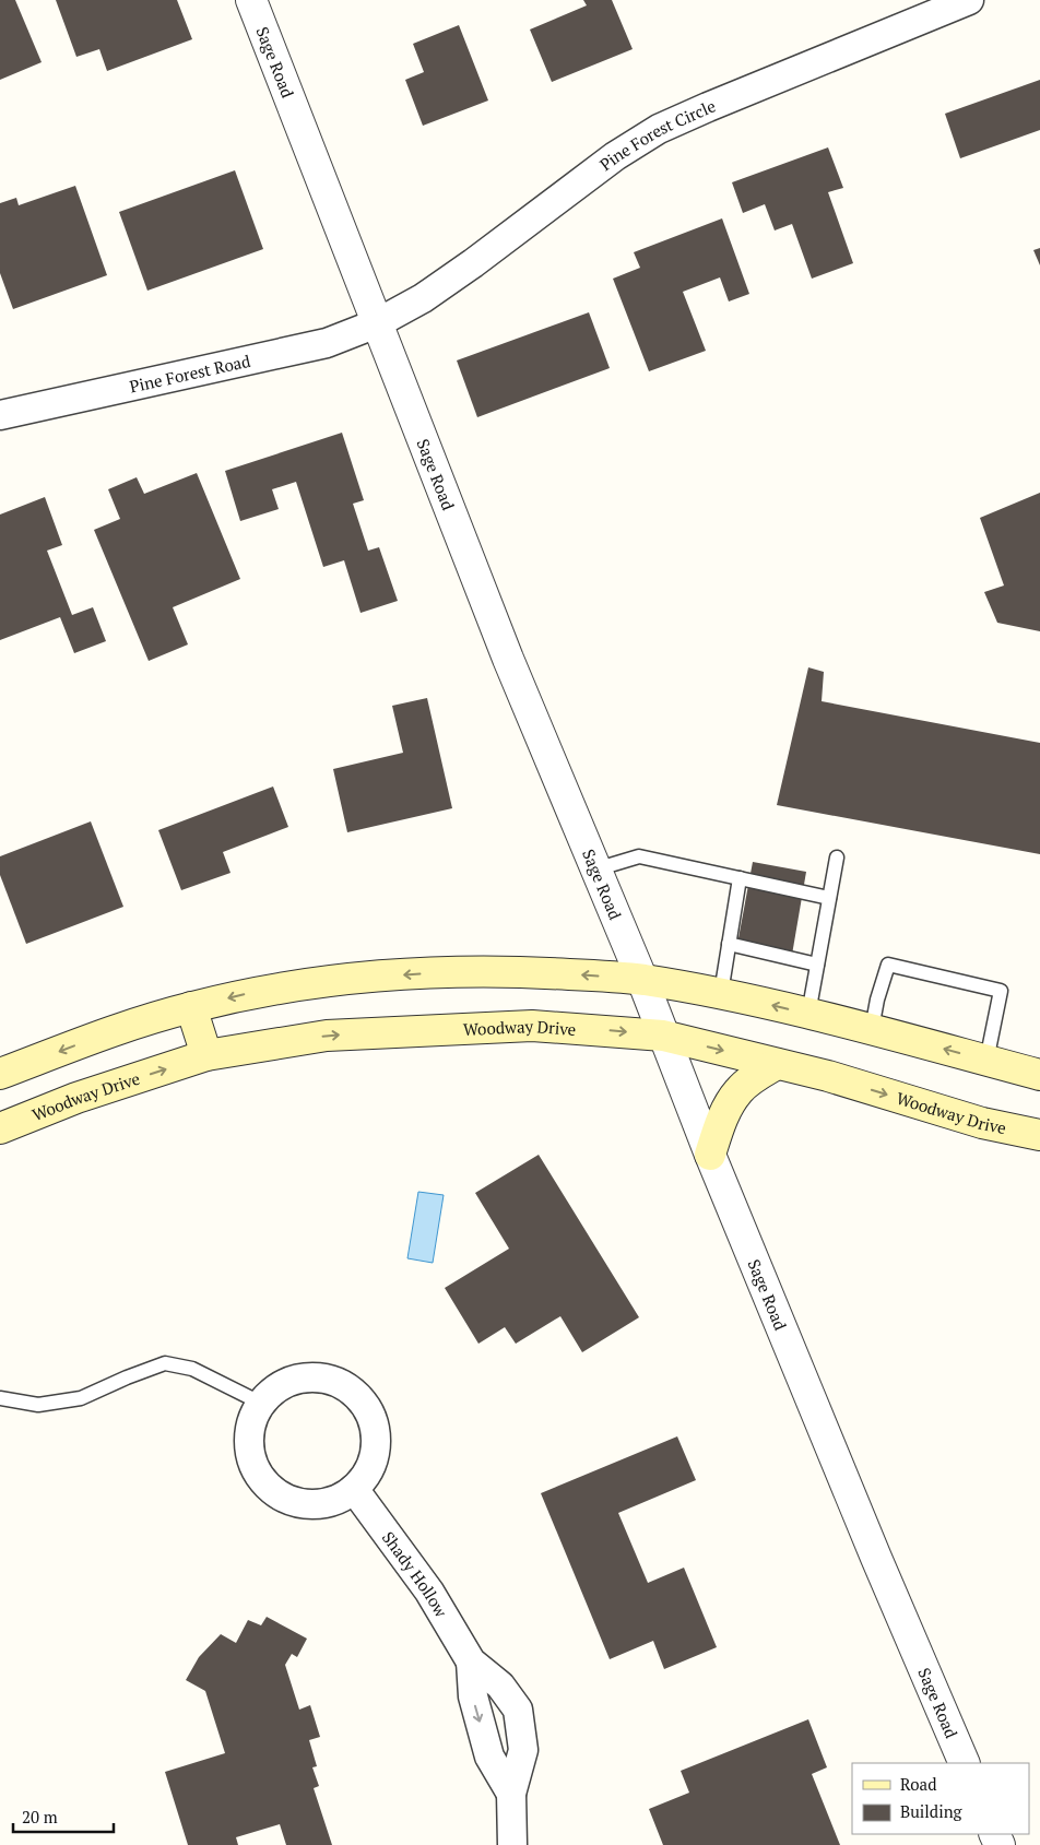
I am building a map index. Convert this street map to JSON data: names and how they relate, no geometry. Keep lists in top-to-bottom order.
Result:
{
  "streets": {
    "main road": ["Woodway Drive"],
    "street": [
      "Sage Road",
      "Pine Forest Circle",
      "Pine Forest Road",
      "Shady Hollow"
    ]
  },
  "crossings": [
    ["Sage Road", "Pine Forest Circle"],
    ["Sage Road", "Pine Forest Road"],
    ["Sage Road", "Woodway Drive"],
    ["Pine Forest Circle", "Pine Forest Road"]
  ],
  "legend": ["Road", "Building"],
  "scale_bar": "20 m"
}
